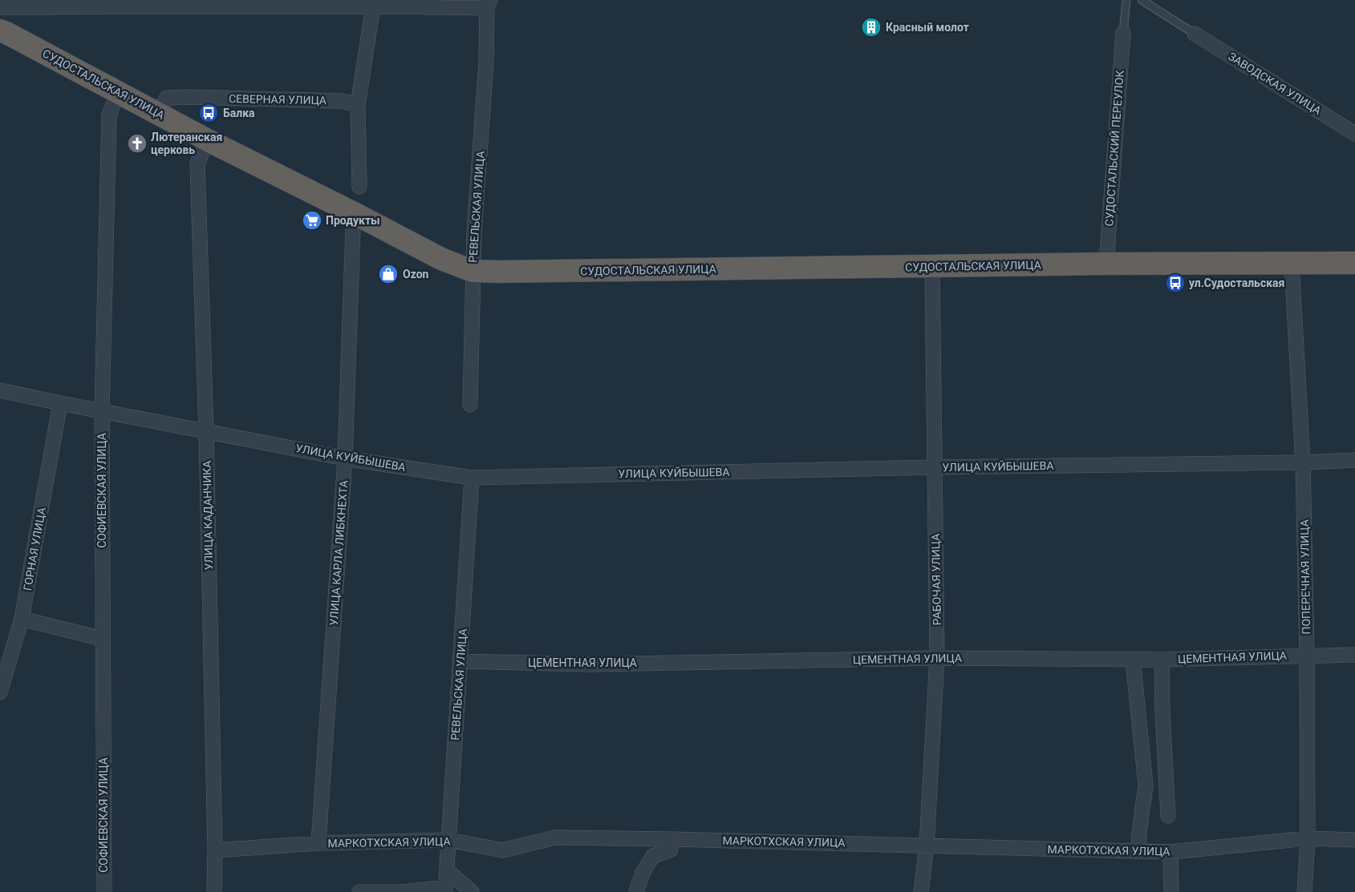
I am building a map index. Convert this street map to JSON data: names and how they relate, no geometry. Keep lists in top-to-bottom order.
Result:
{
  "streets": {
    "highway": ["СУДОСТАЛЬСКАЯ УЛИЦА"],
    "street": [
      "ЗАВОДСКАЯ УЛИЦА",
      "СЕВЕРНАЯ УЛИЦА",
      "СУДОСТАЛЬСКИЙ ПЕРЕУЛОК",
      "РЕВЕЛЬСКАЯ УЛИЦА",
      "УЛИЦА КУЙБЫШЕВА",
      "СОФИЕВСКАЯ УЛИЦА",
      "УЛИЦА КАДАНЧИКА",
      "ГОРНАЯ УЛИЦА",
      "УЛИЦА КАРЛА ЛИБКНЕХТА",
      "ПОПЕРЕЧНАЯ УЛИЦА",
      "РАБОЧАЯ УЛИЦА",
      "ЦЕМЕНТНАЯ УЛИЦА",
      "МАРКОТХСКАЯ УЛИЦА"
    ]
  },
  "crossings": [
    ["СУДОСТАЛЬСКАЯ УЛИЦА", "СЕВЕРНАЯ УЛИЦА"],
    ["СУДОСТАЛЬСКАЯ УЛИЦА", "СУДОСТАЛЬСКИЙ ПЕРЕУЛОК"],
    ["СУДОСТАЛЬСКАЯ УЛИЦА", "РЕВЕЛЬСКАЯ УЛИЦА"],
    ["СУДОСТАЛЬСКАЯ УЛИЦА", "СОФИЕВСКАЯ УЛИЦА"],
    ["СУДОСТАЛЬСКАЯ УЛИЦА", "УЛИЦА КАДАНЧИКА"],
    ["СУДОСТАЛЬСКАЯ УЛИЦА", "УЛИЦА КАРЛА ЛИБКНЕХТА"],
    ["СУДОСТАЛЬСКАЯ УЛИЦА", "ПОПЕРЕЧНАЯ УЛИЦА"],
    ["СУДОСТАЛЬСКАЯ УЛИЦА", "РАБОЧАЯ УЛИЦА"],
    ["РЕВЕЛЬСКАЯ УЛИЦА", "УЛИЦА КУЙБЫШЕВА"],
    ["РЕВЕЛЬСКАЯ УЛИЦА", "ЦЕМЕНТНАЯ УЛИЦА"],
    ["РЕВЕЛЬСКАЯ УЛИЦА", "МАРКОТХСКАЯ УЛИЦА"],
    ["УЛИЦА КУЙБЫШЕВА", "СОФИЕВСКАЯ УЛИЦА"],
    ["УЛИЦА КУЙБЫШЕВА", "УЛИЦА КАДАНЧИКА"],
    ["УЛИЦА КУЙБЫШЕВА", "ГОРНАЯ УЛИЦА"],
    ["УЛИЦА КУЙБЫШЕВА", "УЛИЦА КАРЛА ЛИБКНЕХТА"],
    ["УЛИЦА КУЙБЫШЕВА", "ПОПЕРЕЧНАЯ УЛИЦА"],
    ["УЛИЦА КУЙБЫШЕВА", "РАБОЧАЯ УЛИЦА"],
    ["УЛИЦА КАДАНЧИКА", "МАРКОТХСКАЯ УЛИЦА"],
    ["УЛИЦА КАРЛА ЛИБКНЕХТА", "МАРКОТХСКАЯ УЛИЦА"],
    ["ПОПЕРЕЧНАЯ УЛИЦА", "ЦЕМЕНТНАЯ УЛИЦА"],
    ["ПОПЕРЕЧНАЯ УЛИЦА", "МАРКОТХСКАЯ УЛИЦА"],
    ["РАБОЧАЯ УЛИЦА", "ЦЕМЕНТНАЯ УЛИЦА"],
    ["РАБОЧАЯ УЛИЦА", "МАРКОТХСКАЯ УЛИЦА"]
  ],
  "places": {
    "building": ["Красный молот"],
    "bus stop": ["Балка", "ул.Судостальская"],
    "church": ["Лютеранская церковь"],
    "supermarket": ["Продукты"],
    "shop": ["Ozon"]
  }
}
